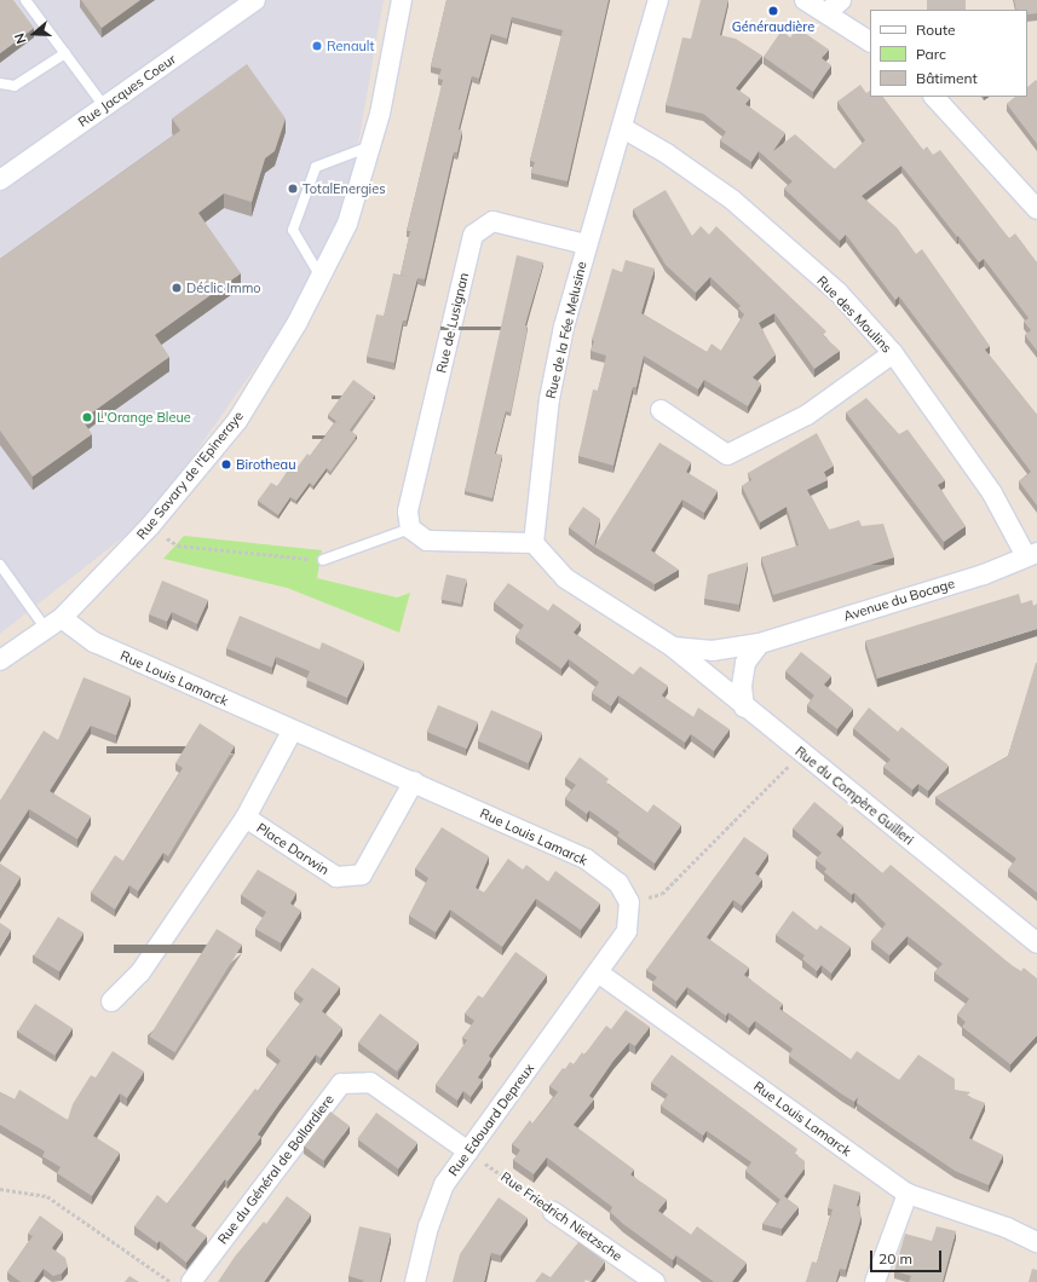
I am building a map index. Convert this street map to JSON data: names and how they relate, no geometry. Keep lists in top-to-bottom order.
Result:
{
  "streets": {
    "street": [
      "Rue Jacques Coeur",
      "Rue des Moulins",
      "Rue de Lusignan",
      "Rue de la Fée Melusine",
      "Rue Savary de l'Epineraye",
      "Avenue du Bocage",
      "Rue Louis Lamarck",
      "Rue du Compère Guilleri",
      "Place Darwin",
      "Rue Edouard Depreux",
      "Rue du Général de Bollardiere",
      "Rue Friedrich Nietzsche"
    ]
  },
  "crossings": [
    ["Rue des Moulins", "Rue de la Fée Melusine"],
    ["Rue des Moulins", "Avenue du Bocage"],
    ["Rue de Lusignan", "Rue de la Fée Melusine"],
    ["Rue de la Fée Melusine", "Avenue du Bocage"],
    ["Rue Savary de l'Epineraye", "Rue Louis Lamarck"],
    ["Avenue du Bocage", "Rue du Compère Guilleri"],
    ["Rue Louis Lamarck", "Place Darwin"],
    ["Rue Louis Lamarck", "Rue Edouard Depreux"],
    ["Rue Edouard Depreux", "Rue du Général de Bollardiere"],
    ["Rue Edouard Depreux", "Rue Friedrich Nietzsche"],
    ["Rue du Général de Bollardiere", "Rue Friedrich Nietzsche"]
  ],
  "places": [
    "Généraudière",
    "Renault",
    "TotalEnergies",
    "Déclic Immo",
    "L'Orange Bleue",
    "Birotheau"
  ],
  "legend": ["Route", "Parc", "Bâtiment"],
  "scale_bar": "20 m",
  "north": "left"
}
